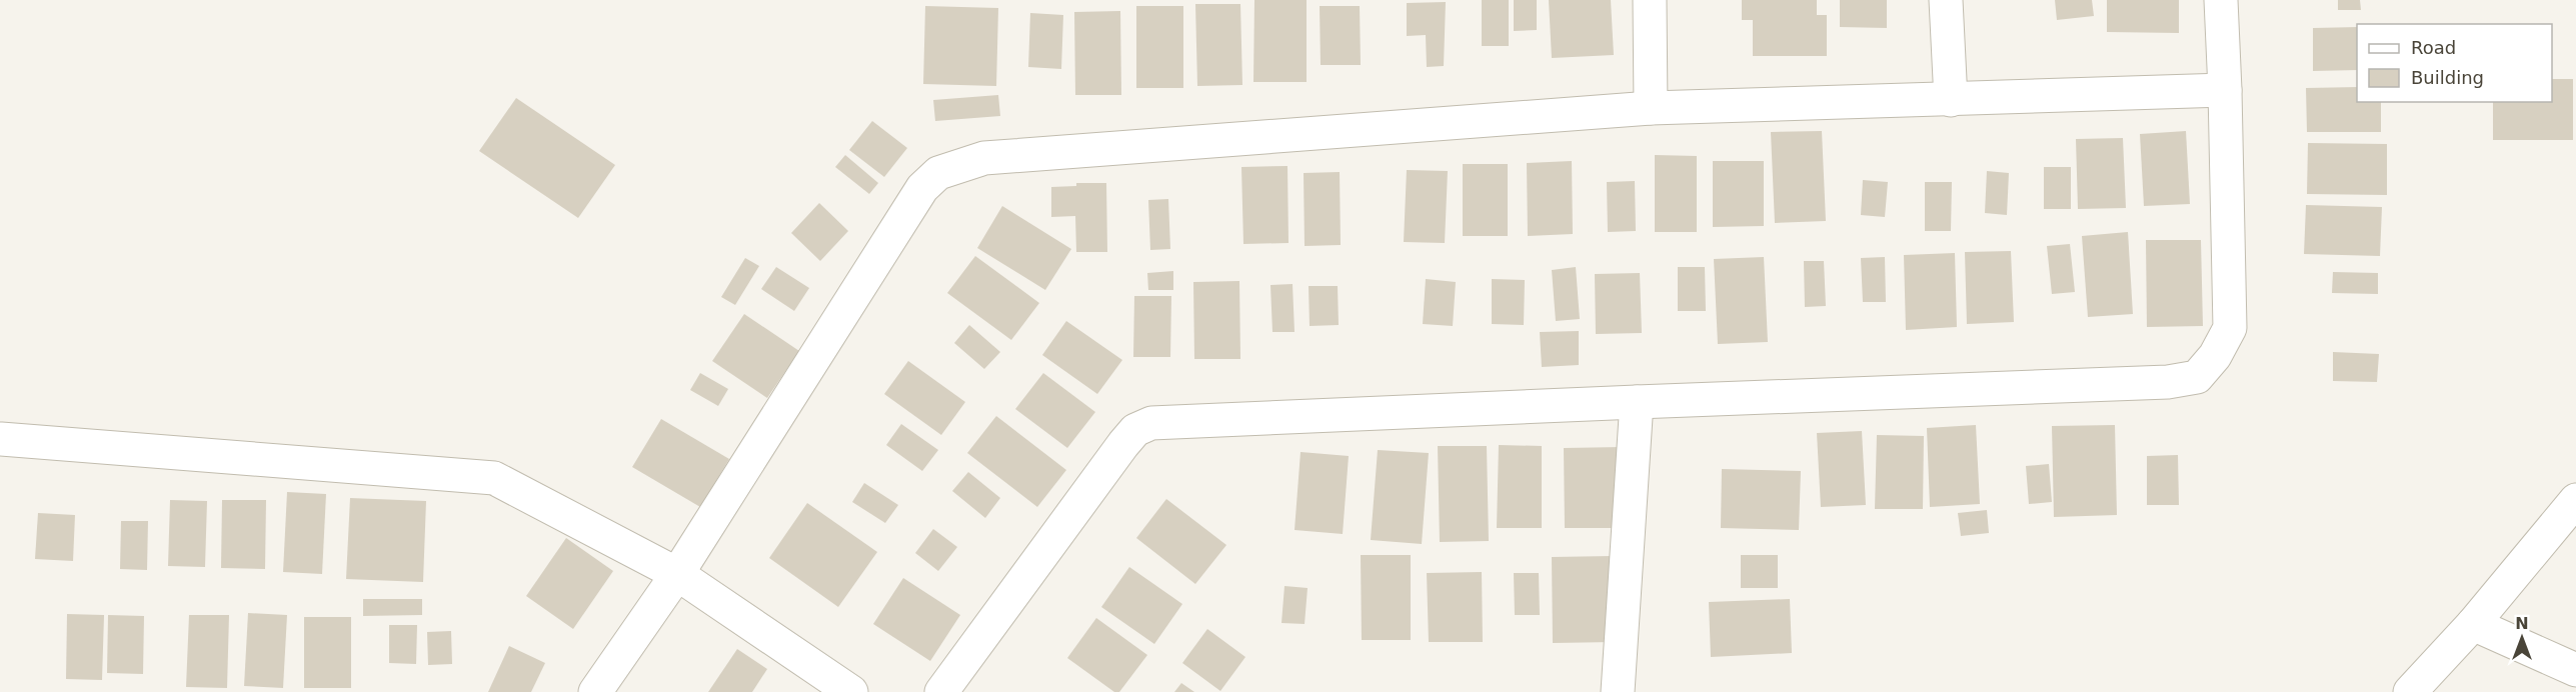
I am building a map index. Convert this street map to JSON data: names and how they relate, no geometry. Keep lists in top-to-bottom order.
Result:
{
  "legend": ["Road", "Building"],
  "north": "top"
}
